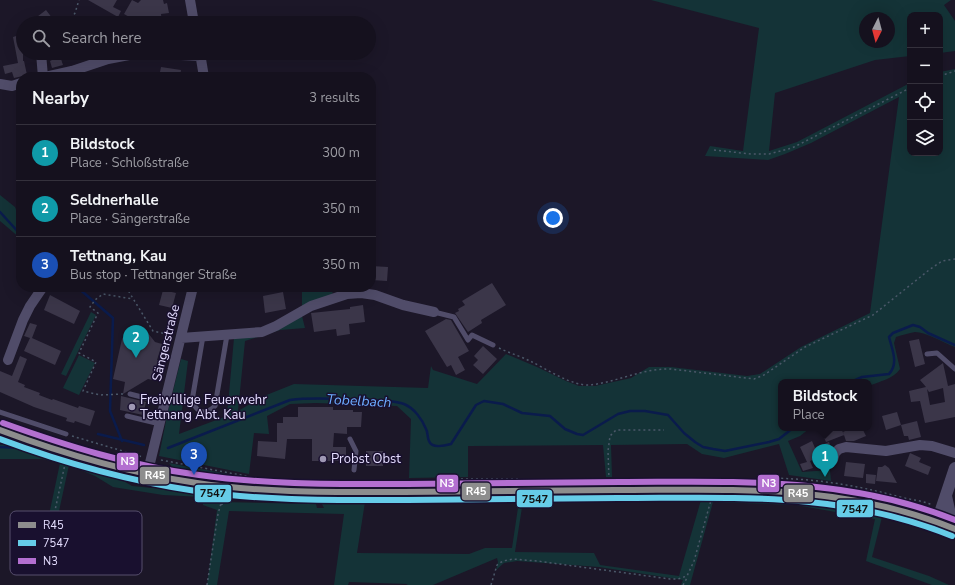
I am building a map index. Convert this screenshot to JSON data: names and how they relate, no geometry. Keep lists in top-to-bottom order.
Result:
{
  "streets": {
    "street": ["Sängerstraße"]
  },
  "water": ["Tobelbach"],
  "places": ["Freiwillige Feuerwehr Tettnang Abt. Kau", "Probst Obst"],
  "lines": ["transit line N3", "transit line R45", "transit line 7547"],
  "legend": ["R45", "7547", "N3"],
  "north": "bottom",
  "page": {
    "map_buttons": ["+", "−"],
    "search": "Search here",
    "heading": ["Nearby", "3 results"],
    "list": [
      {
        "mark": "1",
        "name": "Bildstock",
        "note": "Place · Schloßstraße",
        "value": "300 m"
      },
      {
        "mark": "2",
        "name": "Seldnerhalle",
        "note": "Place · Sängerstraße",
        "value": "350 m"
      },
      {
        "mark": "3",
        "name": "Tettnang, Kau",
        "note": "Bus stop · Tettnanger Straße",
        "value": "350 m"
      }
    ],
    "pins": ["2", "3", "1"],
    "popup": ["Bildstock", "Place"]
  }
}
